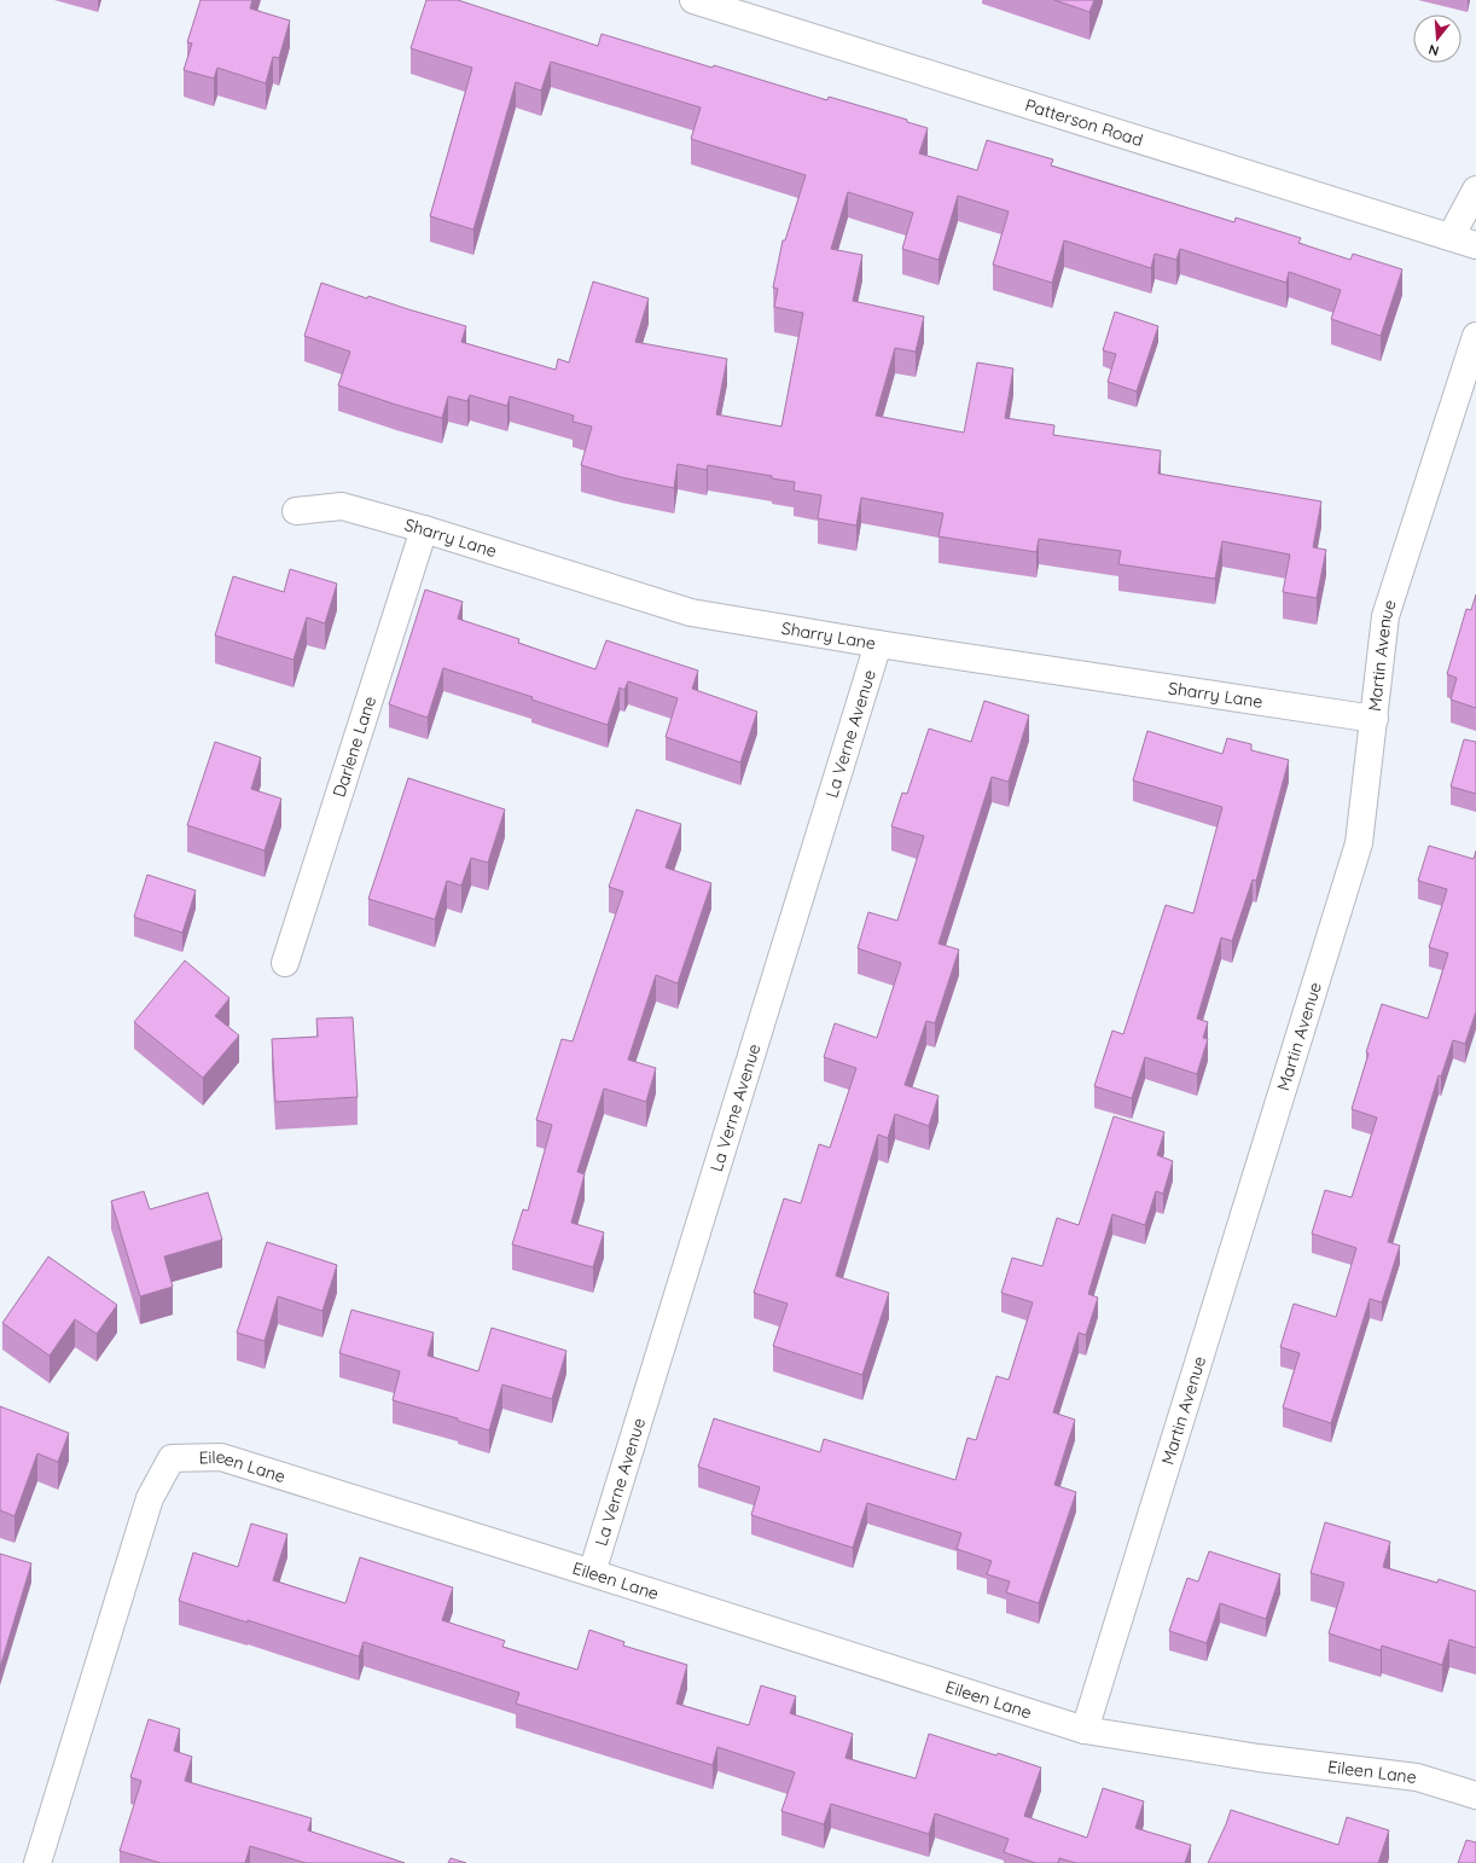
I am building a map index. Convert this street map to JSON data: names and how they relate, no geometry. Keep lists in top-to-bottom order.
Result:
{
  "streets": {
    "street": [
      "Patterson Road",
      "Sharry Lane",
      "Martin Avenue",
      "La Verne Avenue",
      "Darlene Lane",
      "Eileen Lane"
    ]
  },
  "crossings": [
    ["Sharry Lane", "Martin Avenue"],
    ["Sharry Lane", "La Verne Avenue"],
    ["Sharry Lane", "Darlene Lane"],
    ["Martin Avenue", "Eileen Lane"],
    ["La Verne Avenue", "Eileen Lane"]
  ],
  "north": "bottom"
}
